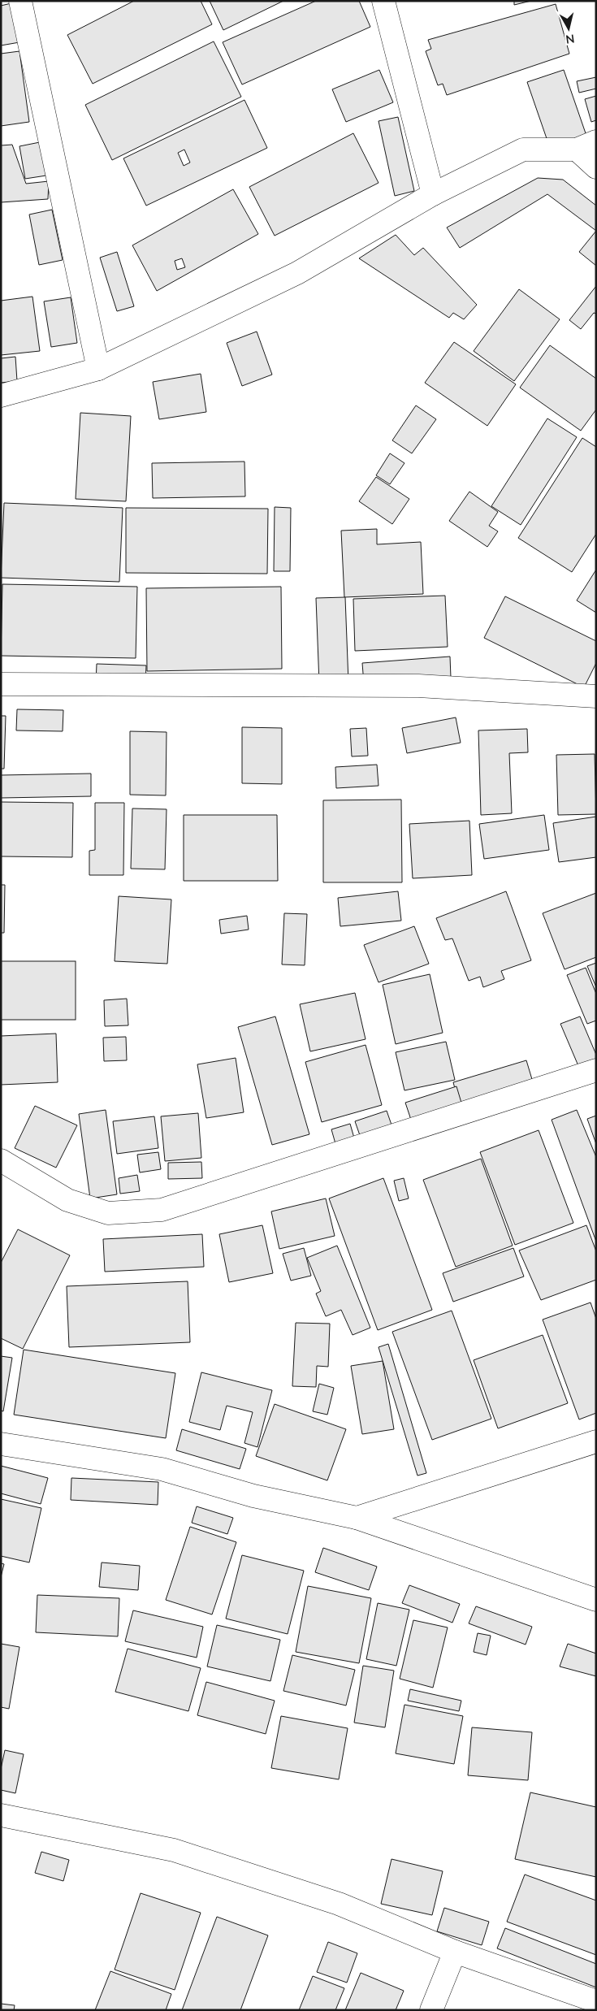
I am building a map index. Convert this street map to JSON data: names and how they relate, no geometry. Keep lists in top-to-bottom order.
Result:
{
  "north": "bottom"
}
